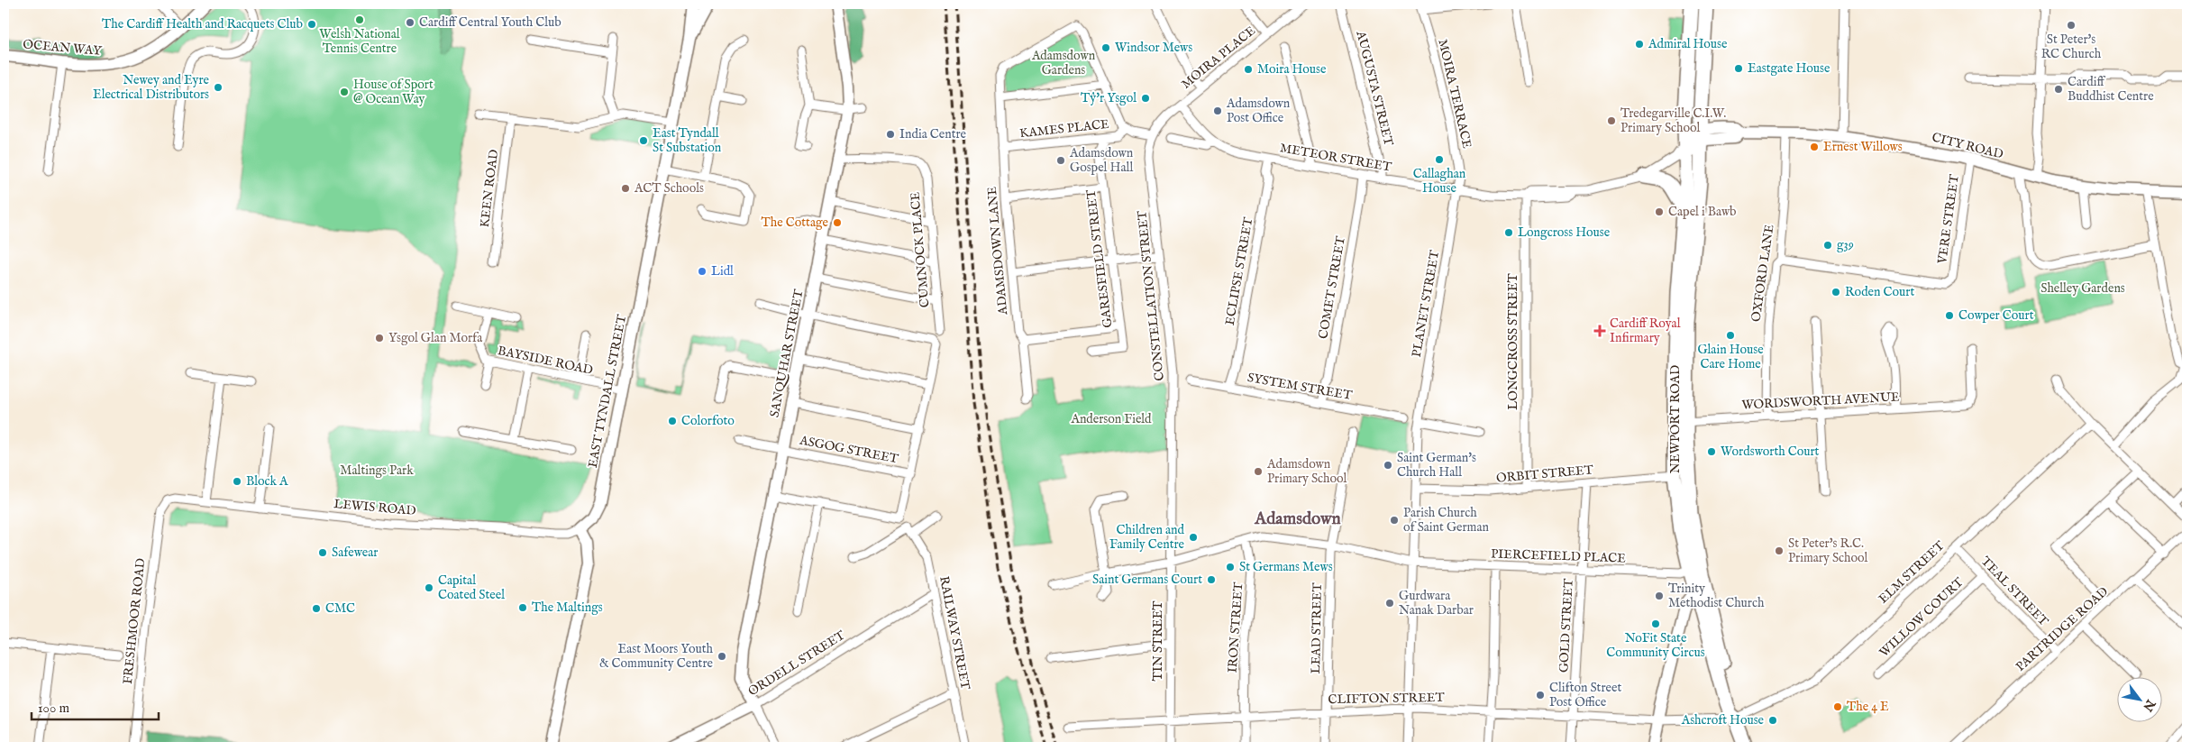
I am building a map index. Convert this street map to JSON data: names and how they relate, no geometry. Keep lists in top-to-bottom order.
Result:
{
  "streets": {
    "main road": ["NEWPORT ROAD"],
    "street": [
      "OCEAN WAY",
      "MOIRA PLACE",
      "AUGUSTA STREET",
      "MOIRA TERRACE",
      "KAMES PLACE",
      "CITY ROAD",
      "METEOR STREET",
      "KEEN ROAD",
      "VERE STREET",
      "CUMNOCK PLACE",
      "ADAMSDOWN LANE",
      "GARESFIELD STREET",
      "ECLIPSE STREET",
      "OXFORD LANE",
      "COMET STREET",
      "CONSTELLATION STREET",
      "PLANET STREET",
      "LONGCROSS STREET",
      "SANQUHAR STREET",
      "BAYSIDE ROAD",
      "SYSTEM STREET",
      "EAST TYNDALL STREET",
      "WORDSWORTH AVENUE",
      "ASGOG STREET",
      "ORBIT STREET",
      "LEWIS ROAD",
      "PIERCEFIELD PLACE",
      "ELM STREET",
      "TEAL STREET",
      "WILLOW COURT",
      "FRESHMOOR ROAD",
      "GOLD STREET",
      "IRON STREET",
      "LEAD STREET",
      "PARTRIDGE ROAD",
      "RAILWAY STREET",
      "TIN STREET",
      "ORDELL STREET",
      "CLIFTON STREET"
    ]
  },
  "crossings": [
    ["MOIRA PLACE", "KAMES PLACE"],
    ["MOIRA PLACE", "METEOR STREET"],
    ["MOIRA PLACE", "CONSTELLATION STREET"],
    ["AUGUSTA STREET", "METEOR STREET"],
    ["MOIRA TERRACE", "METEOR STREET"],
    ["MOIRA TERRACE", "PLANET STREET"],
    ["KAMES PLACE", "ADAMSDOWN LANE"],
    ["KAMES PLACE", "GARESFIELD STREET"],
    ["KAMES PLACE", "CONSTELLATION STREET"],
    ["CITY ROAD", "VERE STREET"],
    ["CITY ROAD", "OXFORD LANE"],
    ["CITY ROAD", "NEWPORT ROAD"],
    ["METEOR STREET", "ECLIPSE STREET"],
    ["METEOR STREET", "COMET STREET"],
    ["METEOR STREET", "PLANET STREET"],
    ["METEOR STREET", "LONGCROSS STREET"],
    ["METEOR STREET", "NEWPORT ROAD"],
    ["VERE STREET", "OXFORD LANE"],
    ["CUMNOCK PLACE", "SANQUHAR STREET"],
    ["ECLIPSE STREET", "SYSTEM STREET"],
    ["OXFORD LANE", "WORDSWORTH AVENUE"],
    ["COMET STREET", "SYSTEM STREET"],
    ["CONSTELLATION STREET", "PIERCEFIELD PLACE"],
    ["CONSTELLATION STREET", "TIN STREET"],
    ["PLANET STREET", "ORBIT STREET"],
    ["PLANET STREET", "PIERCEFIELD PLACE"],
    ["PLANET STREET", "CLIFTON STREET"],
    ["LONGCROSS STREET", "ORBIT STREET"],
    ["SANQUHAR STREET", "ASGOG STREET"],
    ["SANQUHAR STREET", "ORDELL STREET"],
    ["BAYSIDE ROAD", "EAST TYNDALL STREET"],
    ["EAST TYNDALL STREET", "LEWIS ROAD"],
    ["WORDSWORTH AVENUE", "NEWPORT ROAD"],
    ["NEWPORT ROAD", "ORBIT STREET"],
    ["NEWPORT ROAD", "PIERCEFIELD PLACE"],
    ["NEWPORT ROAD", "ELM STREET"],
    ["NEWPORT ROAD", "CLIFTON STREET"],
    ["ORBIT STREET", "GOLD STREET"],
    ["LEWIS ROAD", "FRESHMOOR ROAD"],
    ["PIERCEFIELD PLACE", "GOLD STREET"],
    ["PIERCEFIELD PLACE", "IRON STREET"],
    ["PIERCEFIELD PLACE", "LEAD STREET"],
    ["PIERCEFIELD PLACE", "TIN STREET"],
    ["ELM STREET", "TEAL STREET"],
    ["ELM STREET", "CLIFTON STREET"],
    ["TEAL STREET", "WILLOW COURT"],
    ["TEAL STREET", "PARTRIDGE ROAD"],
    ["GOLD STREET", "CLIFTON STREET"],
    ["IRON STREET", "CLIFTON STREET"],
    ["LEAD STREET", "CLIFTON STREET"],
    ["RAILWAY STREET", "ORDELL STREET"],
    ["TIN STREET", "CLIFTON STREET"]
  ],
  "districts": ["Adamsdown"],
  "parks": [
    "Adamsdown Gardens",
    "Shelley Gardens",
    "Anderson Field",
    "Maltings Park"
  ],
  "places": {
    "other": [
      "Welsh National Tennis Centre",
      "Cardiff Central Youth Club",
      "The Cardiff Health and Racquets Club",
      "St Peter's RC Church",
      "Admiral House",
      "Windsor Mews",
      "Eastgate House",
      "Moira House",
      "Newey and Eyre Electrical Distributors",
      "Cardiff Buddhist Centre",
      "House of Sport @ Ocean Way",
      "Tŷ'r Ysgol",
      "Adamsdown Post Office",
      "Tredegarville C.I.W. Primary School",
      "India Centre",
      "East Tyndall St Substation",
      "Ernest Willows",
      "Callaghan House",
      "Adamsdown Gospel Hall",
      "ACT Schools",
      "Capel i Bawb",
      "The Cottage",
      "Longcross House",
      "g39",
      "Lidl",
      "Roden Court",
      "Cowper Court",
      "Glain House Care Home",
      "Ysgol Glan Morfa",
      "Colorfoto",
      "Wordsworth Court",
      "Saint German's Church Hall",
      "Adamsdown Primary School",
      "Block A",
      "Parish Church of Saint German",
      "Children and Family Centre",
      "St Peter's R.C. Primary School",
      "Safewear",
      "St Germans Mews",
      "Saint Germans Court",
      "Capital Coated Steel",
      "Trinity Methodist Church",
      "Gurdwara Nanak Darbar",
      "The Maltings",
      "CMC",
      "NoFit State Community Circus",
      "East Moors Youth & Community Centre",
      "Clifton Street Post Office",
      "The 4 E",
      "Ashcroft House"
    ],
    "health": ["Cardiff Royal Infirmary"]
  },
  "scale_bar": "100 m",
  "north": "bottom right"
}
